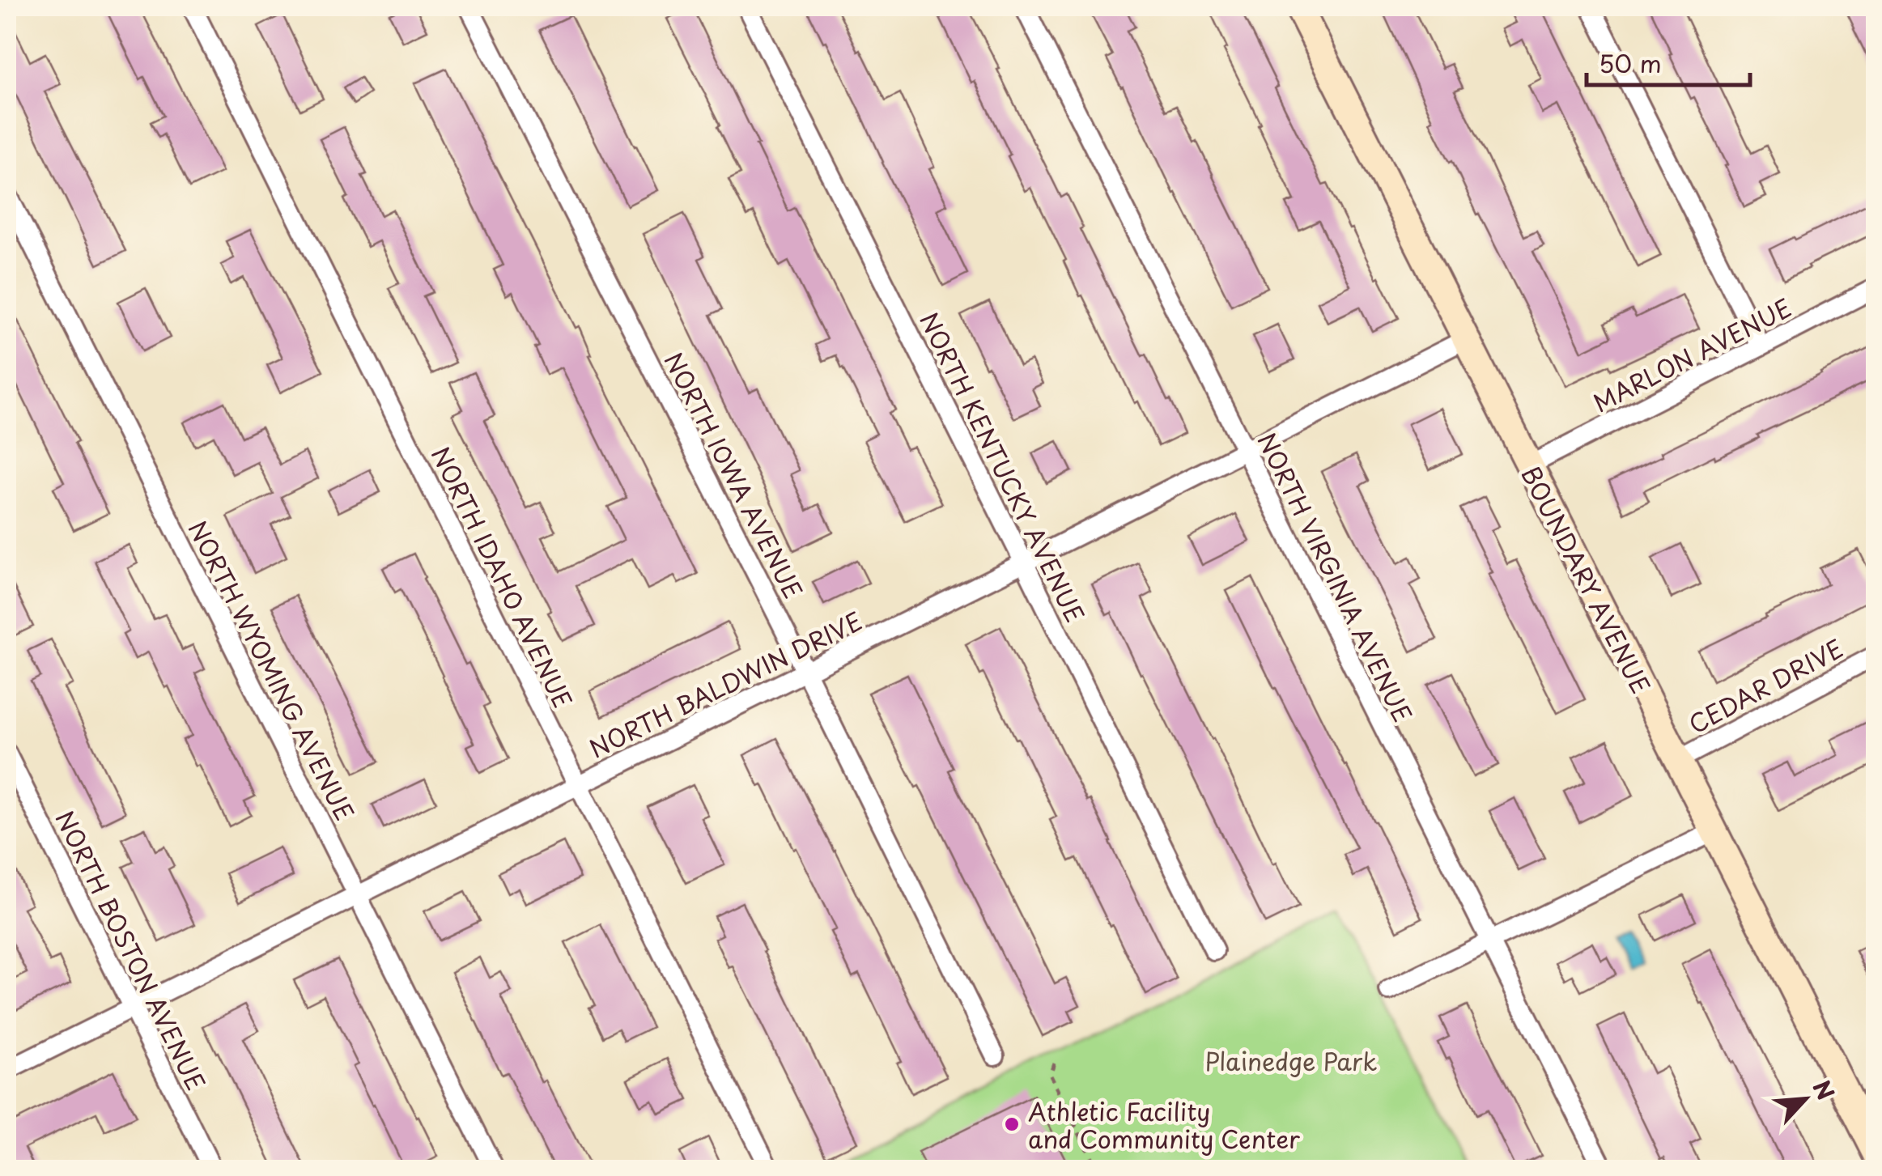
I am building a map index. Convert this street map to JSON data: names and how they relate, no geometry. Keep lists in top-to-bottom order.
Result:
{
  "streets": {
    "main road": ["BOUNDARY AVENUE"],
    "street": [
      "MARLON AVENUE",
      "NORTH KENTUCKY AVENUE",
      "NORTH IOWA AVENUE",
      "NORTH IDAHO AVENUE",
      "NORTH VIRGINIA AVENUE",
      "NORTH WYOMING AVENUE",
      "NORTH BALDWIN DRIVE",
      "CEDAR DRIVE",
      "NORTH BOSTON AVENUE"
    ]
  },
  "crossings": [
    ["MARLON AVENUE", "BOUNDARY AVENUE"],
    ["NORTH KENTUCKY AVENUE", "NORTH BALDWIN DRIVE"],
    ["NORTH IOWA AVENUE", "NORTH BALDWIN DRIVE"],
    ["NORTH IDAHO AVENUE", "NORTH BALDWIN DRIVE"],
    ["NORTH VIRGINIA AVENUE", "NORTH BALDWIN DRIVE"],
    ["BOUNDARY AVENUE", "NORTH BALDWIN DRIVE"],
    ["BOUNDARY AVENUE", "CEDAR DRIVE"],
    ["NORTH WYOMING AVENUE", "NORTH BALDWIN DRIVE"],
    ["NORTH BALDWIN DRIVE", "NORTH BOSTON AVENUE"]
  ],
  "parks": ["Plainedge Park"],
  "places": ["Athletic Facility and Community Center"],
  "scale_bar": "50 m",
  "north": "top right"
}
